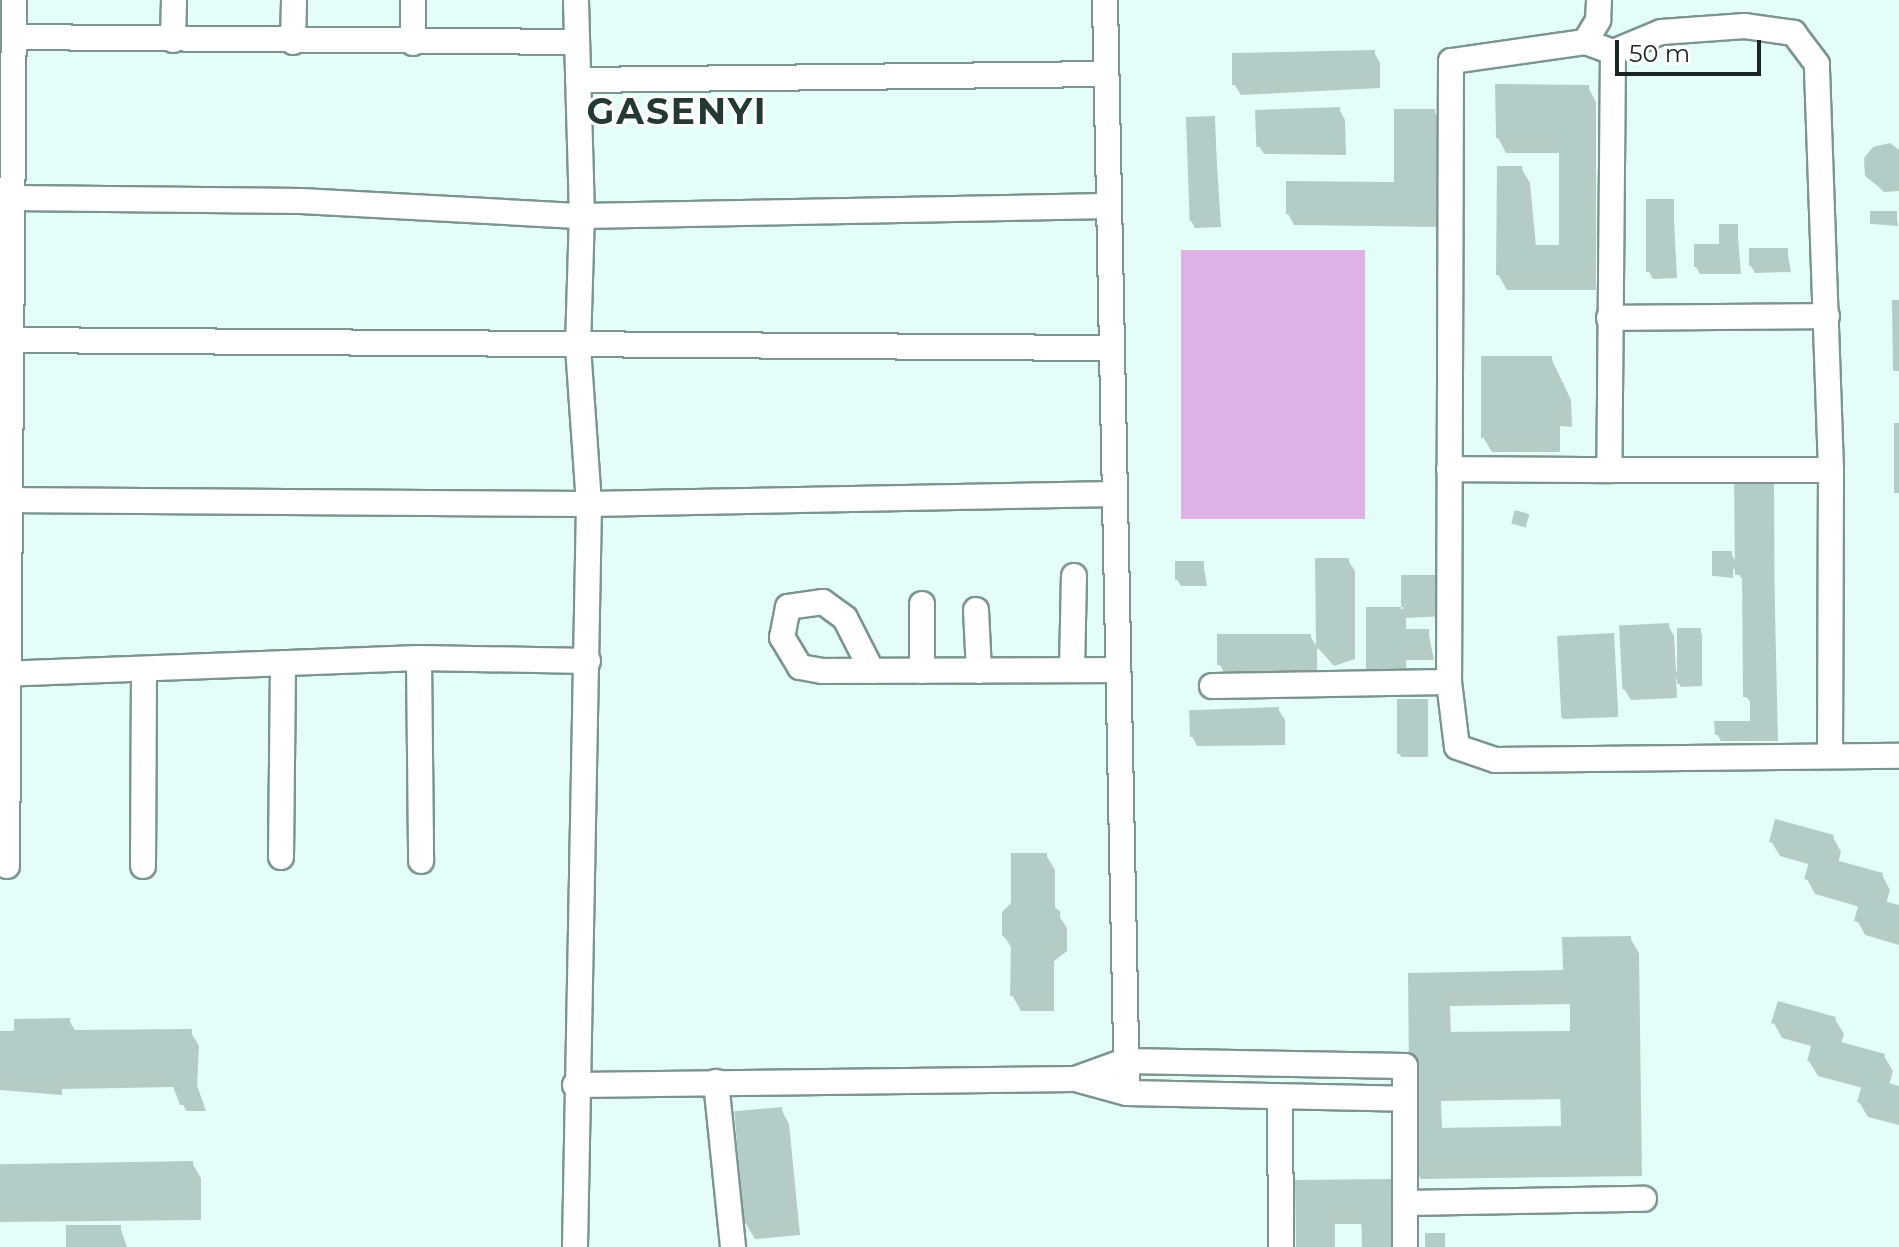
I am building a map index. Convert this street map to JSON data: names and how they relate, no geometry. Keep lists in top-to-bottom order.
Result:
{
  "districts": ["GASENYI"],
  "scale_bar": "50 m"
}
